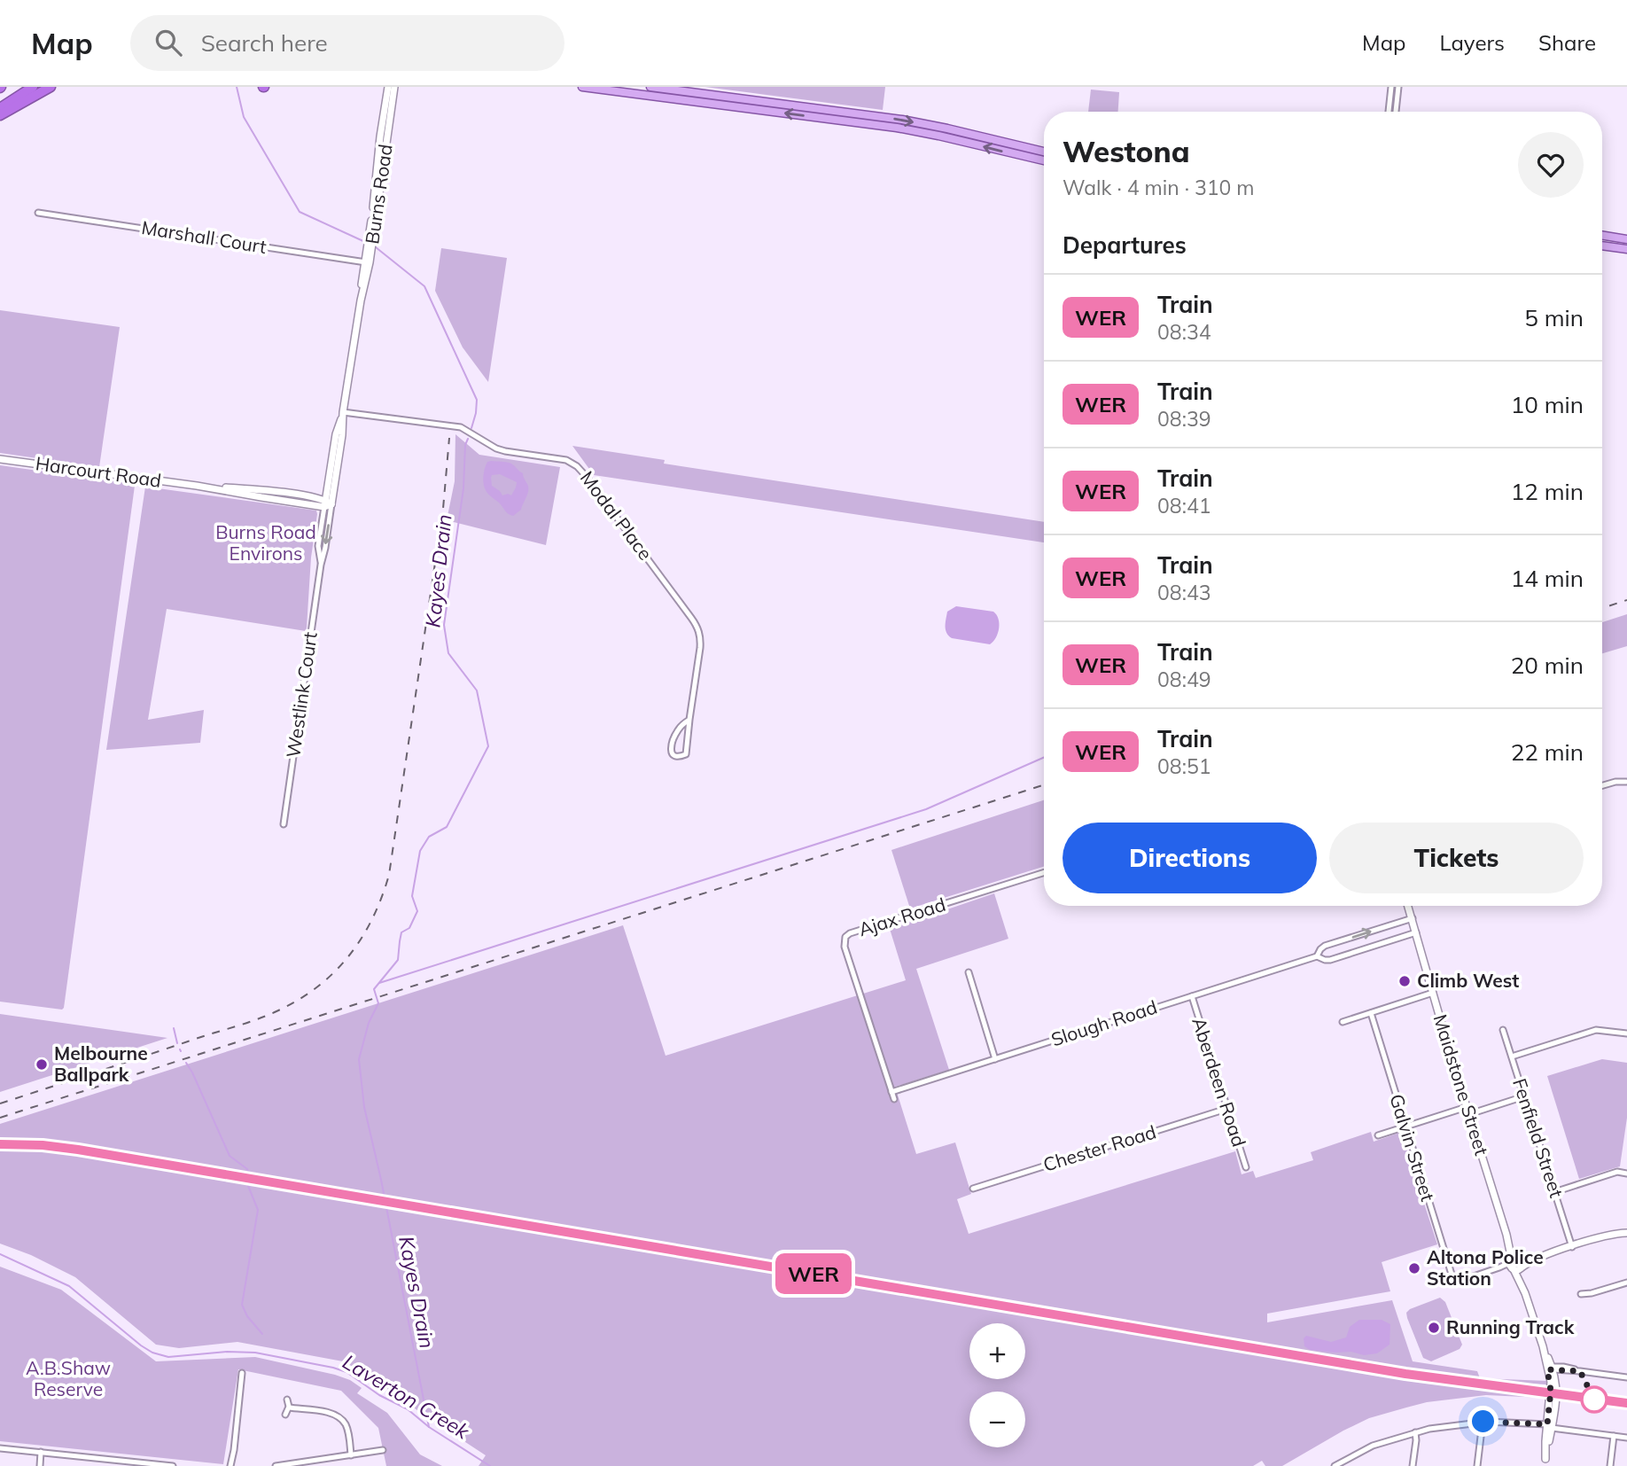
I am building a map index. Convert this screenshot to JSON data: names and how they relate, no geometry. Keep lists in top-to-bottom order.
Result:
{
  "streets": {
    "street": [
      "Burns Road",
      "Marshall Court",
      "Harcourt Road",
      "Modal Place",
      "Westlink Court",
      "Ajax Road",
      "Slough Road",
      "Aberdeen Road",
      "Maidstone Street",
      "Fenfield Street",
      "Galvin Street",
      "Chester Road"
    ]
  },
  "crossings": [
    ["Burns Road", "Marshall Court"],
    ["Burns Road", "Harcourt Road"],
    ["Burns Road", "Modal Place"],
    ["Burns Road", "Westlink Court"],
    ["Harcourt Road", "Westlink Court"],
    ["Ajax Road", "Slough Road"],
    ["Slough Road", "Aberdeen Road"],
    ["Slough Road", "Maidstone Street"],
    ["Aberdeen Road", "Chester Road"],
    ["Maidstone Street", "Galvin Street"]
  ],
  "water": ["Kayes Drain", "Laverton Creek"],
  "parks": ["Burns Road Environs", "A.B.Shaw Reserve"],
  "places": [
    "Climb West",
    "Melbourne Ballpark",
    "Altona Police Station",
    "Running Track"
  ],
  "page": {
    "header": "Map",
    "search": "Search here",
    "nav": ["Map", "Layers", "Share"],
    "on_map": "WER",
    "heading": [
      ["Westona", "Walk · 4 min · 310 m"],
      "Departures"
    ],
    "list": [
      {
        "mark": "WER",
        "name": "Train",
        "note": "08:34",
        "value": "5 min"
      },
      {
        "mark": "WER",
        "name": "Train",
        "note": "08:39",
        "value": "10 min"
      },
      {
        "mark": "WER",
        "name": "Train",
        "note": "08:41",
        "value": "12 min"
      },
      {
        "mark": "WER",
        "name": "Train",
        "note": "08:43",
        "value": "14 min"
      },
      {
        "mark": "WER",
        "name": "Train",
        "note": "08:49",
        "value": "20 min"
      },
      {
        "mark": "WER",
        "name": "Train",
        "note": "08:51",
        "value": "22 min"
      }
    ],
    "buttons": ["Directions", "Tickets"],
    "map_buttons": ["+", "−"]
  }
}
